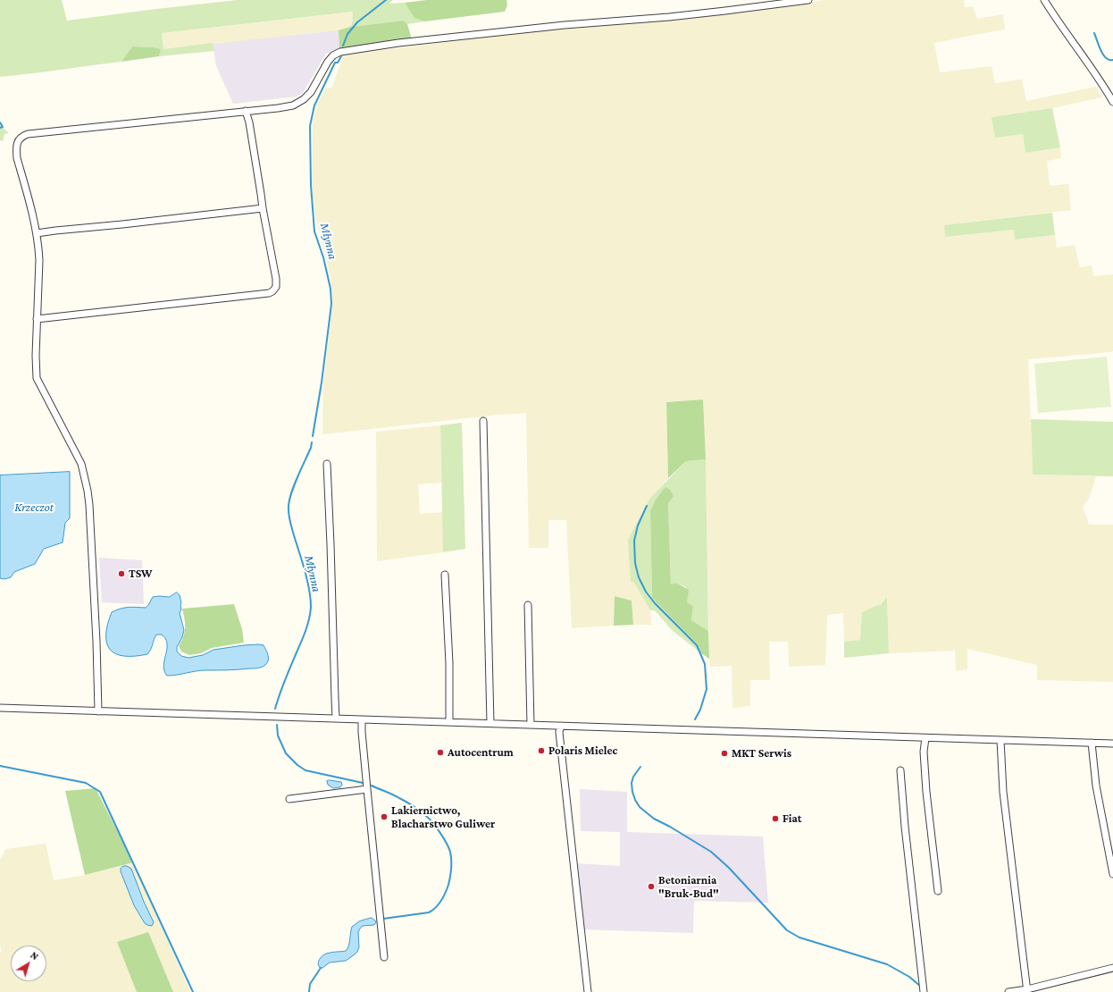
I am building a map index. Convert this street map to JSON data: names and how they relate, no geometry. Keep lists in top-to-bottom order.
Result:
{
  "water": ["Młynna", "Krzeczot"],
  "places": [
    "TSW",
    "Polaris Mielec",
    "Autocentrum",
    "MKT Serwis",
    "Lakiernictwo, Blacharstwo Guliwer",
    "Fiat",
    "Betoniarnia \"Bruk-Bud\""
  ],
  "north": "top right"
}
